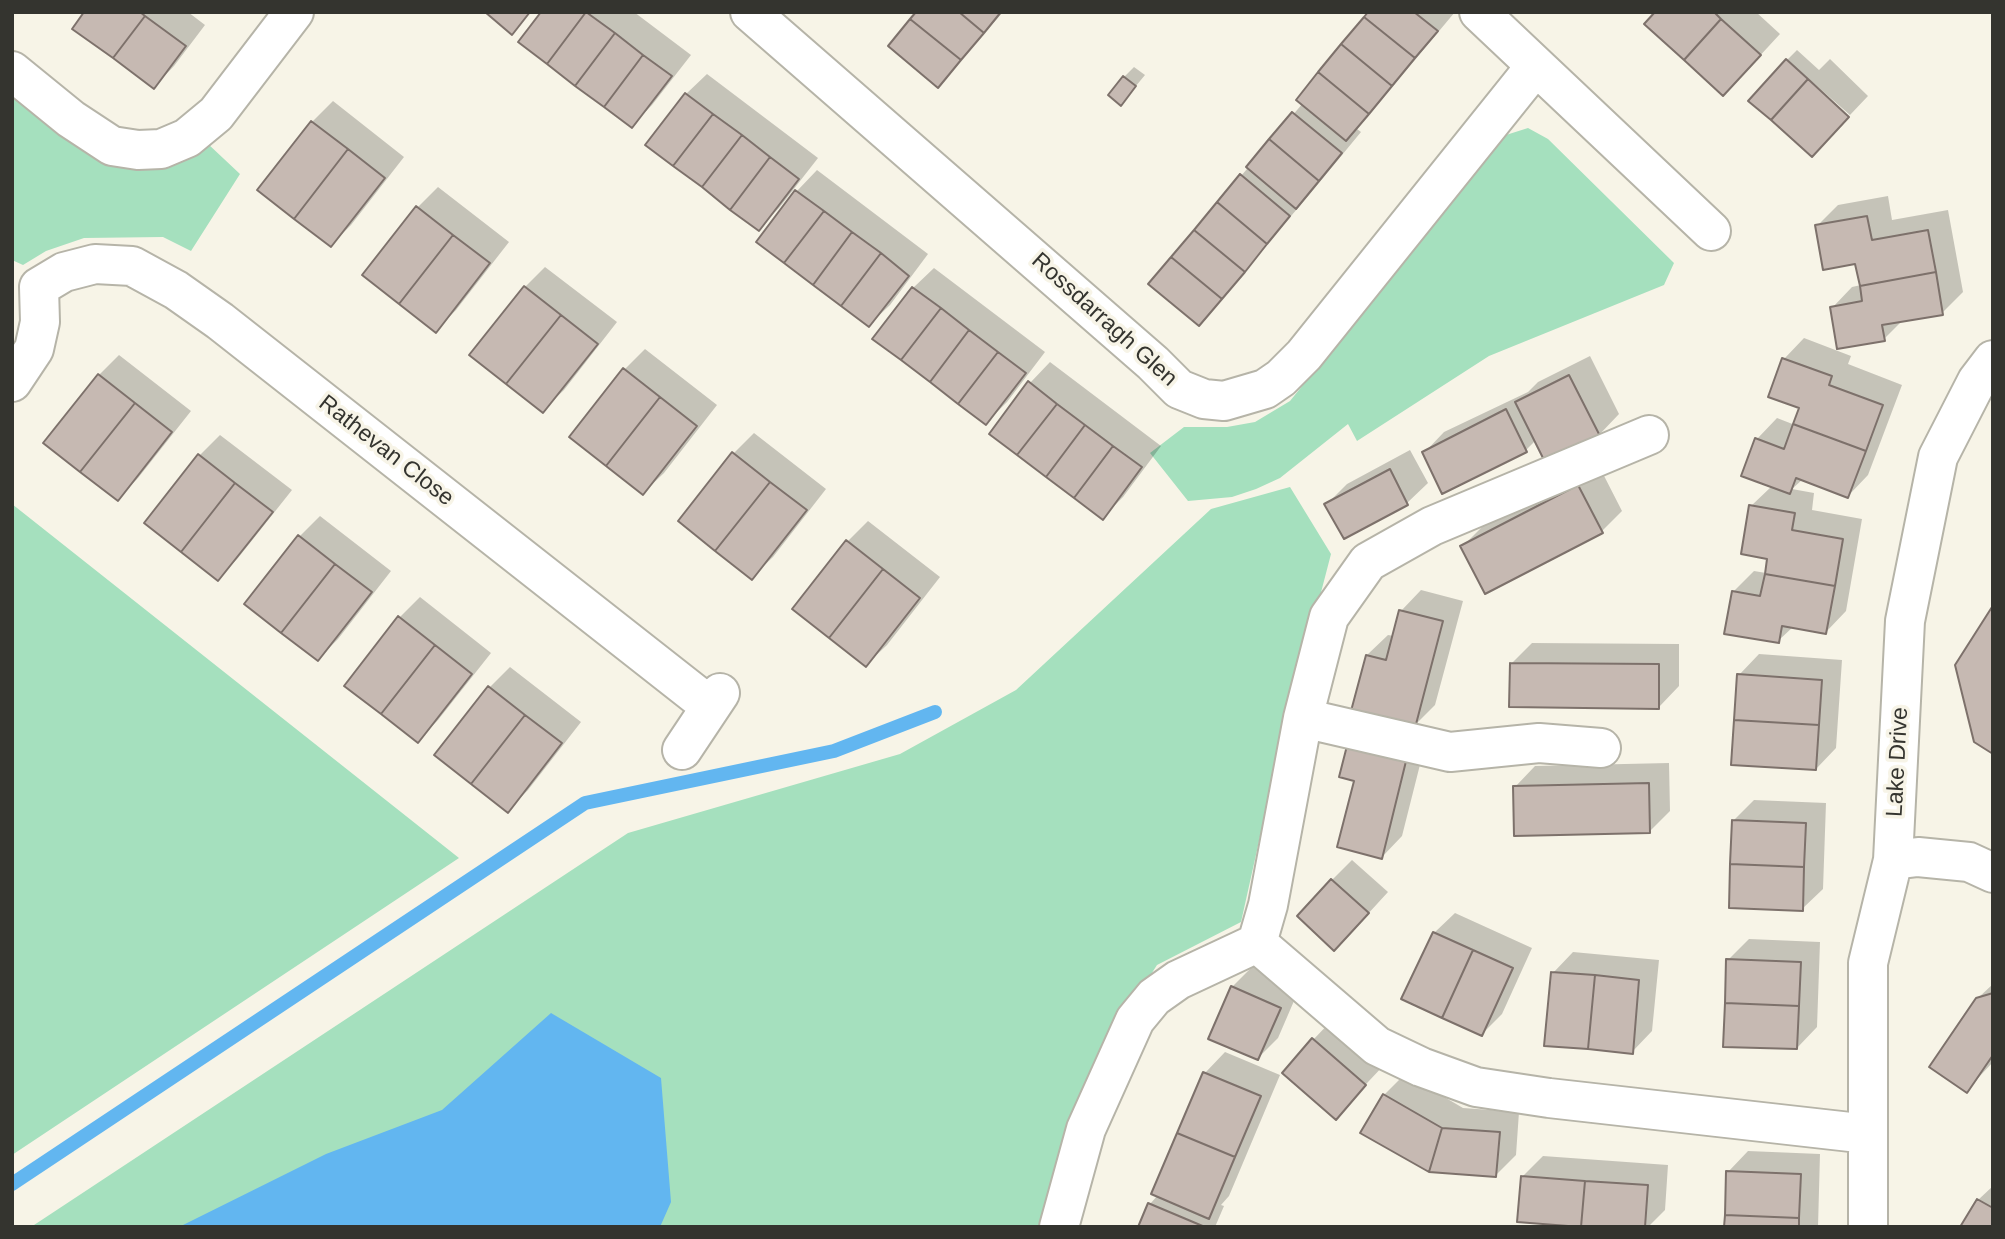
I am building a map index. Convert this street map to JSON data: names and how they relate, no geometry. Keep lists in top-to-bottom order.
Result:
{
  "streets": {
    "street": ["Rossdarragh Glen", "Rathevan Close", "Lake Drive"]
  }
}
